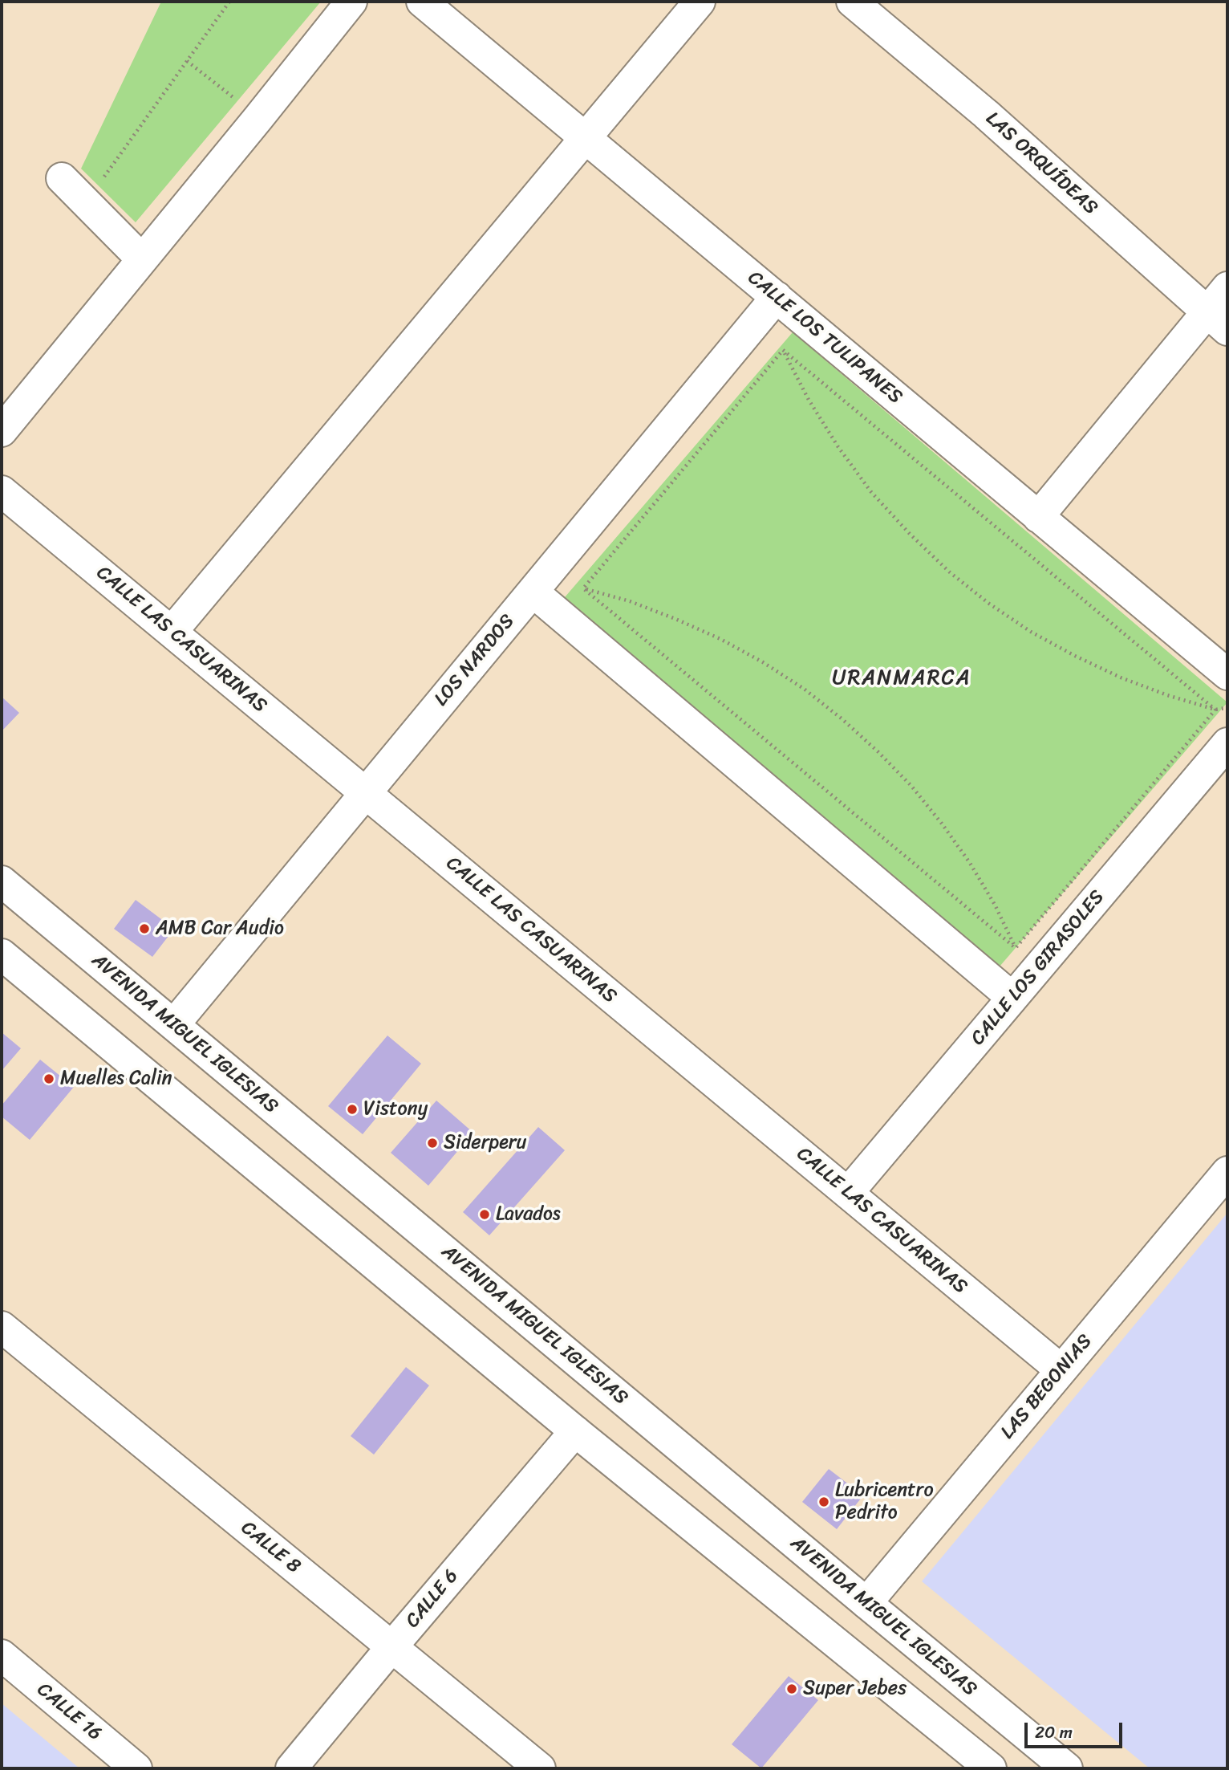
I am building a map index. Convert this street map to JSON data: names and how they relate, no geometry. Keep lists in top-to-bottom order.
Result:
{
  "streets": {
    "street": [
      "LAS ORQUÍDEAS",
      "CALLE LOS TULIPANES",
      "CALLE LAS CASUARINAS",
      "LOS NARDOS",
      "CALLE LOS GIRASOLES",
      "AVENIDA MIGUEL IGLESIAS",
      "LAS BEGONIAS",
      "CALLE 8",
      "CALLE 6",
      "CALLE 16"
    ]
  },
  "crossings": [
    ["CALLE LOS TULIPANES", "LOS NARDOS"],
    ["CALLE LAS CASUARINAS", "LOS NARDOS"],
    ["CALLE LAS CASUARINAS", "CALLE LOS GIRASOLES"],
    ["CALLE LAS CASUARINAS", "LAS BEGONIAS"],
    ["LOS NARDOS", "AVENIDA MIGUEL IGLESIAS"],
    ["AVENIDA MIGUEL IGLESIAS", "LAS BEGONIAS"],
    ["CALLE 8", "CALLE 6"]
  ],
  "districts": ["URANMARCA"],
  "places": [
    "AMB Car Audio",
    "Muelles Calin",
    "Vistony",
    "Siderperu",
    "Lavados",
    "Lubricentro Pedrito",
    "Super Jebes"
  ],
  "scale_bar": "20 m"
}
